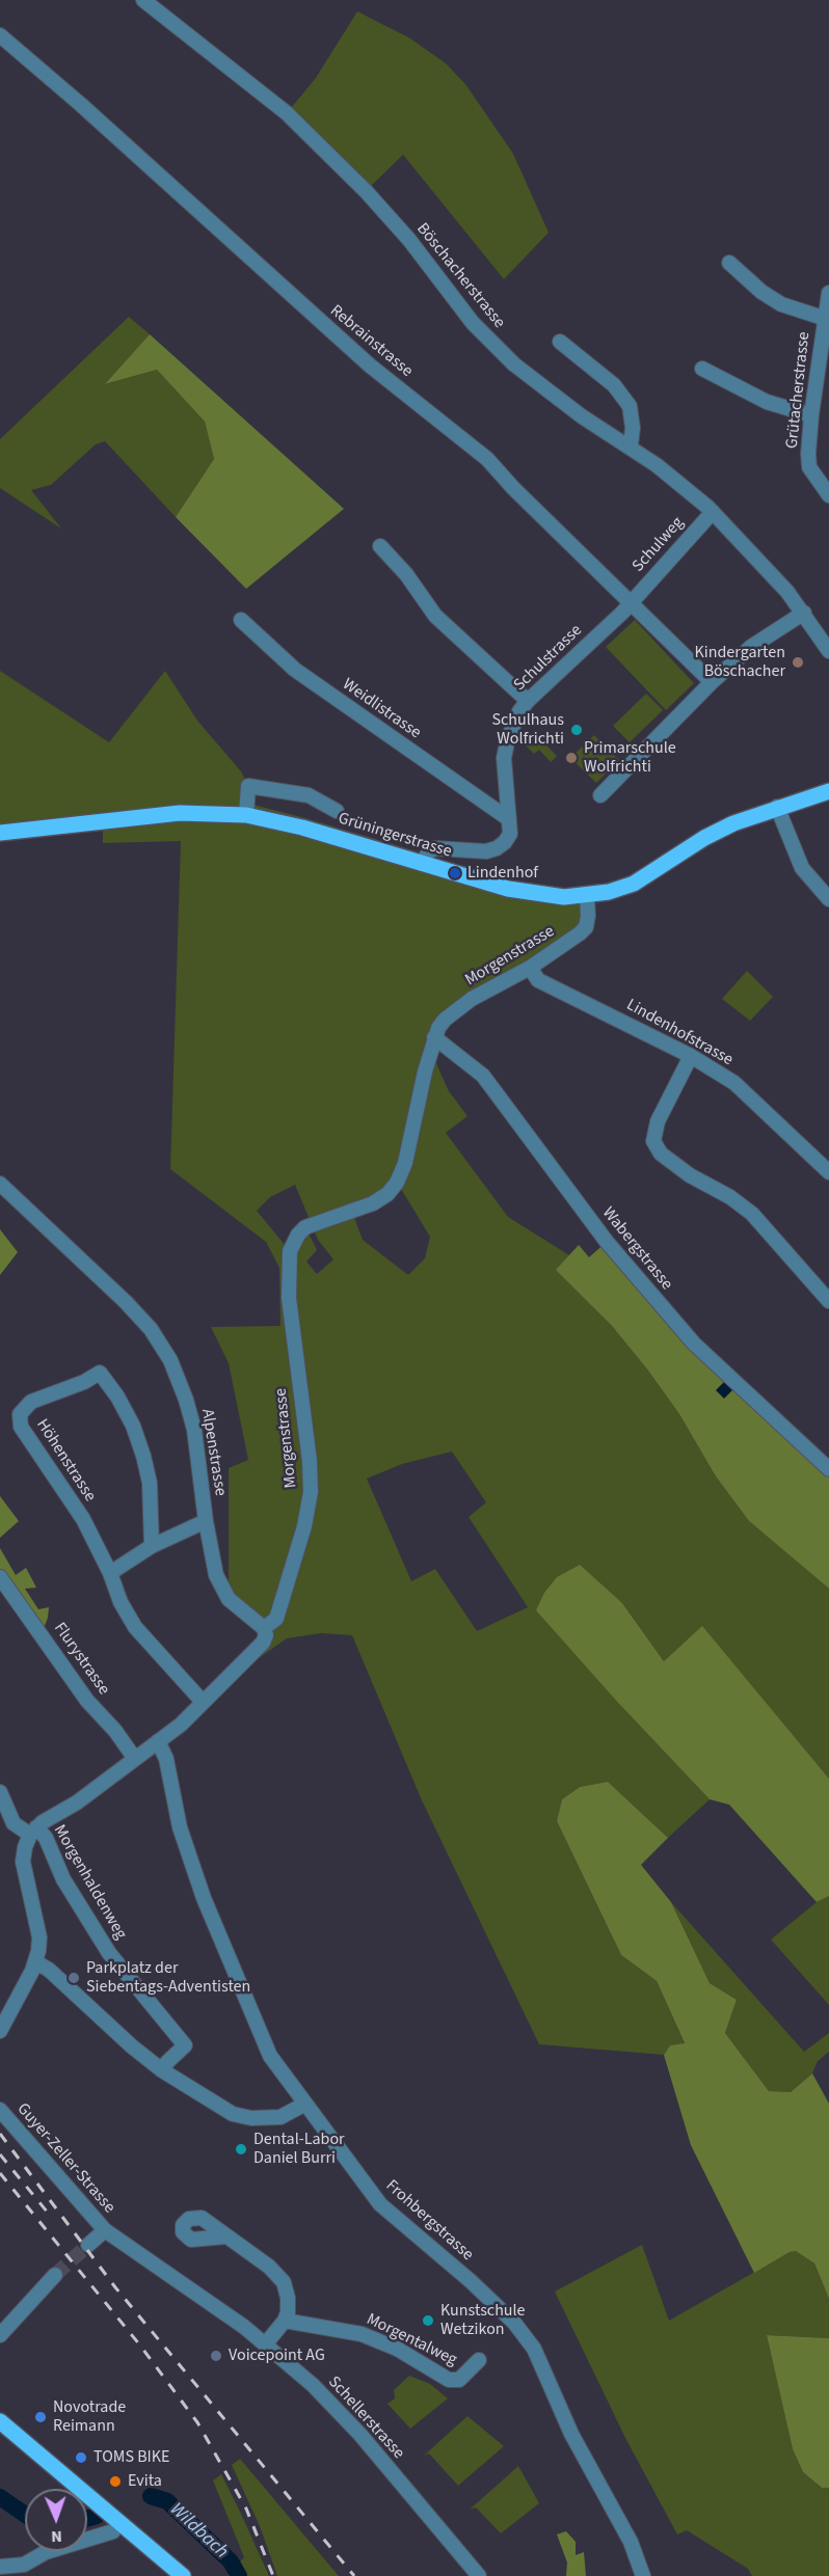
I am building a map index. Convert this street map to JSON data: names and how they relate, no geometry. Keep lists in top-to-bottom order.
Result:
{
  "streets": {
    "main road": ["Grüningerstrasse"],
    "street": [
      "Böschacherstrasse",
      "Rebrainstrasse",
      "Grütacherstrasse",
      "Schulweg",
      "Schulstrasse",
      "Weidlistrasse",
      "Morgenstrasse",
      "Lindenhofstrasse",
      "Wabergstrasse",
      "Alpenstrasse",
      "Höhenstrasse",
      "Flurystrasse",
      "Morgenhaldenweg",
      "Guyer-Zeller-Strasse",
      "Frohbergstrasse",
      "Morgentalweg",
      "Schellerstrasse"
    ]
  },
  "crossings": [
    ["Böschacherstrasse", "Schulweg"],
    ["Rebrainstrasse", "Schulweg"],
    ["Rebrainstrasse", "Schulstrasse"],
    ["Schulweg", "Schulstrasse"],
    ["Schulstrasse", "Weidlistrasse"],
    ["Schulstrasse", "Grüningerstrasse"],
    ["Grüningerstrasse", "Morgenstrasse"],
    ["Morgenstrasse", "Lindenhofstrasse"],
    ["Morgenstrasse", "Wabergstrasse"],
    ["Morgenstrasse", "Alpenstrasse"],
    ["Morgenstrasse", "Höhenstrasse"],
    ["Morgenstrasse", "Flurystrasse"],
    ["Morgenstrasse", "Morgenhaldenweg"],
    ["Morgenstrasse", "Frohbergstrasse"],
    ["Guyer-Zeller-Strasse", "Schellerstrasse"]
  ],
  "water": ["Wildbach"],
  "places": [
    "Kindergarten Böschacher",
    "Schulhaus Wolfrichti",
    "Primarschule Wolfrichti",
    "Lindenhof",
    "Parkplatz der Siebentags-Adventisten",
    "Dental-Labor Daniel Burri",
    "Kunstschule Wetzikon",
    "Voicepoint AG",
    "Novotrade Reimann",
    "TOMS BIKE",
    "Evita"
  ],
  "north": "bottom"
}
